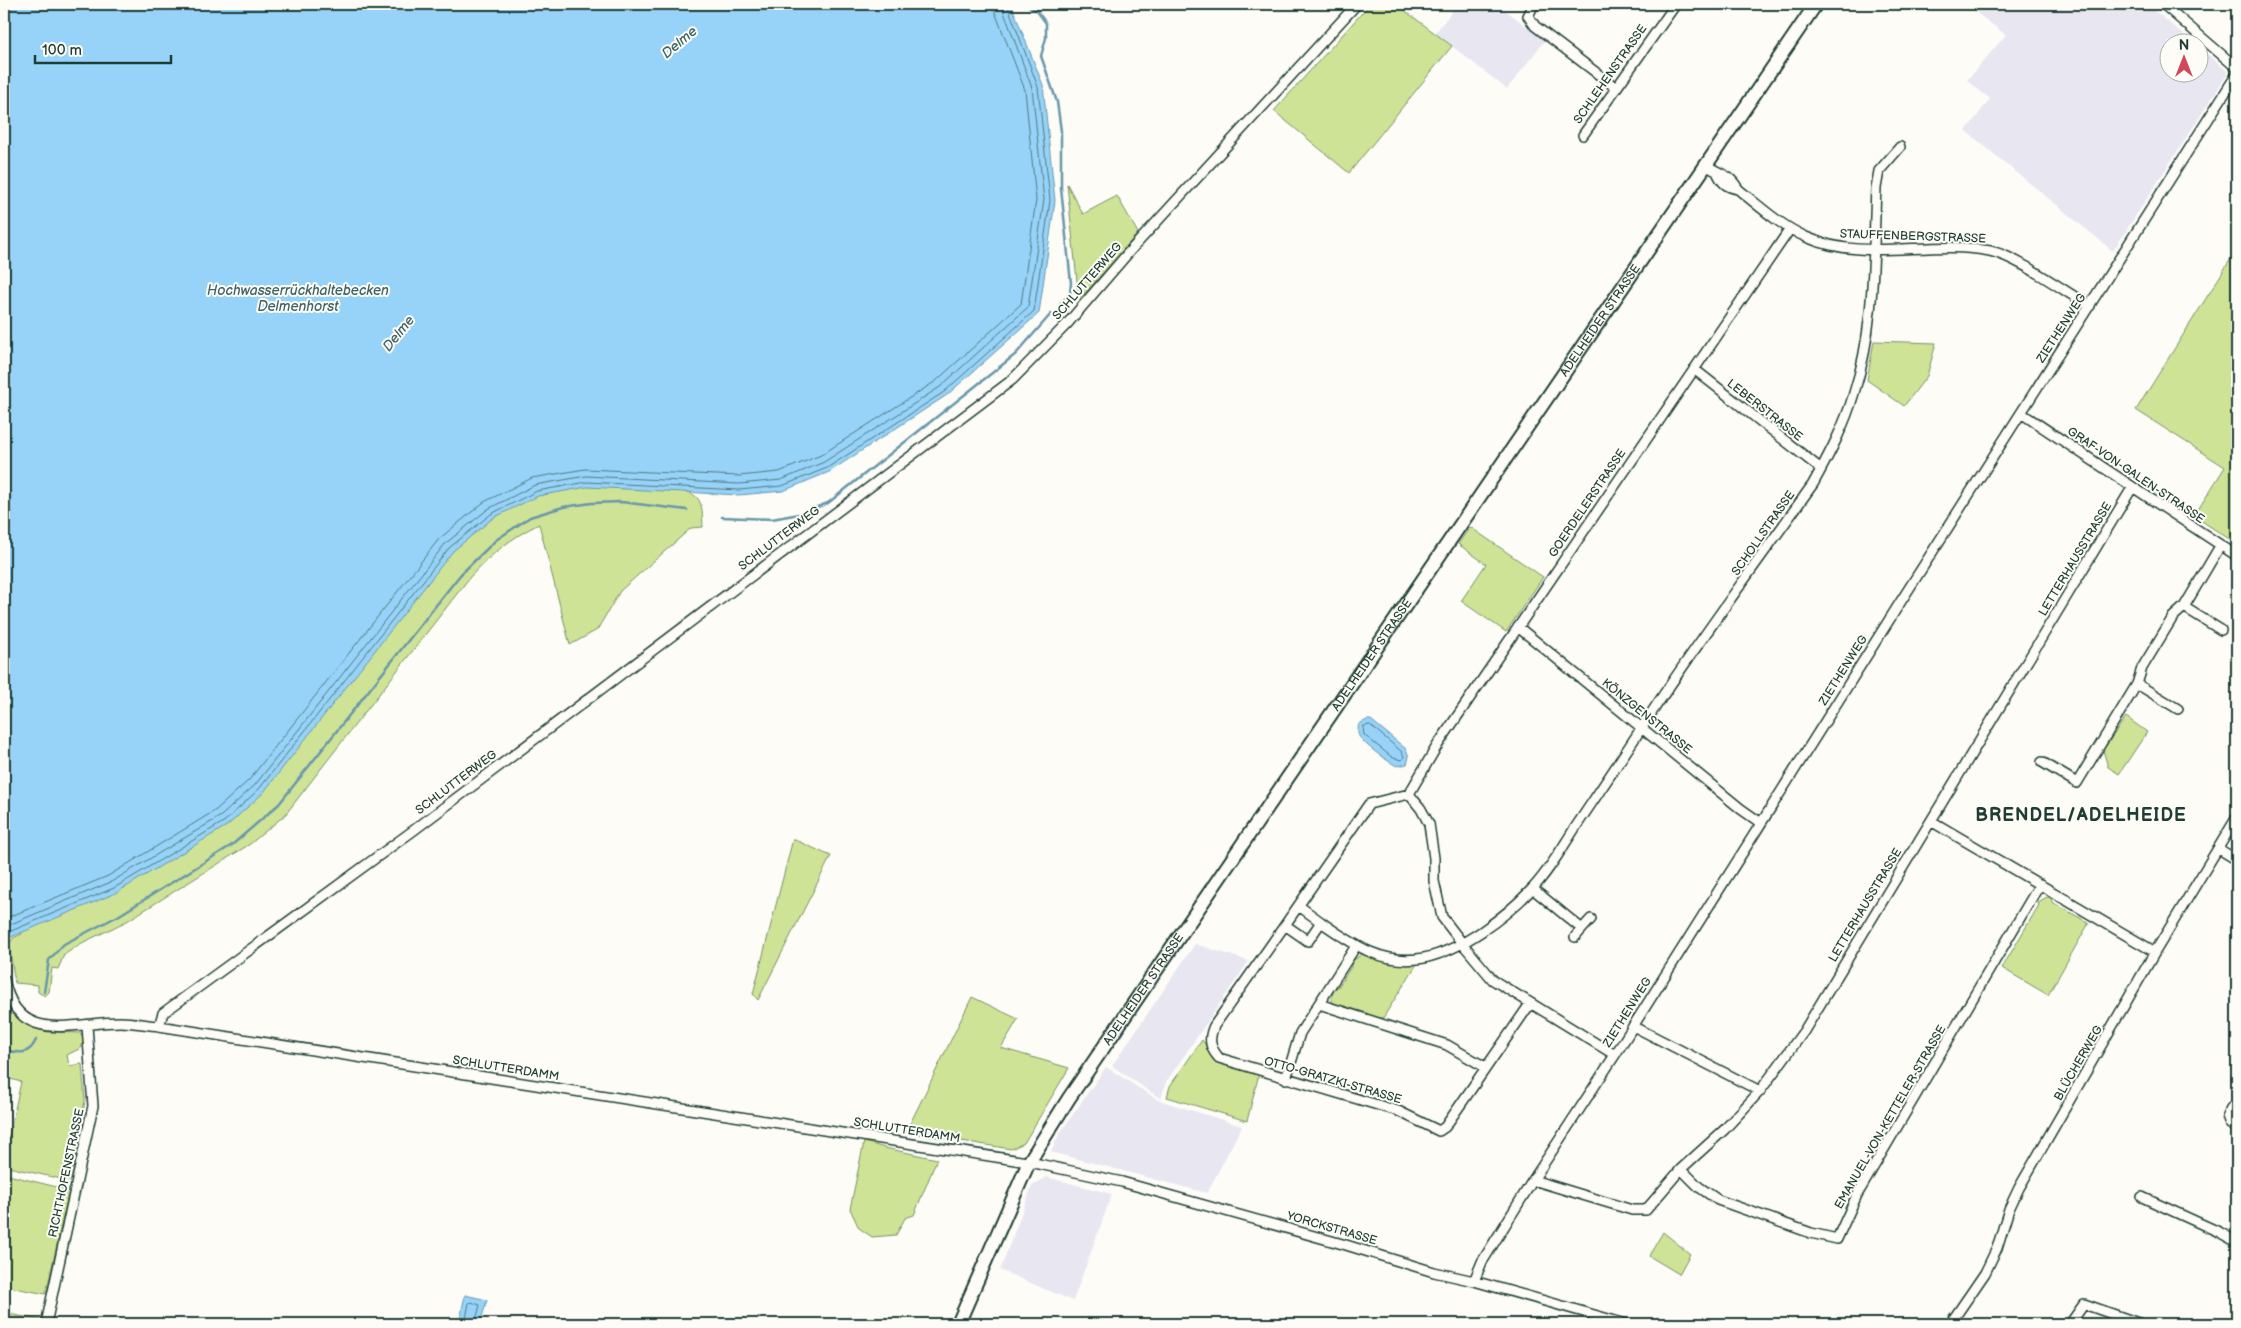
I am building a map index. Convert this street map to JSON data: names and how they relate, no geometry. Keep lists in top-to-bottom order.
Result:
{
  "streets": {
    "main road": ["ADELHEIDER STRASSE"],
    "street": [
      "SCHLEHENSTRASSE",
      "STAUFFENBERGSTRASSE",
      "SCHLUTTERWEG",
      "ZIETHENWEG",
      "LEBERSTRASSE",
      "GRAF-VON-GALEN-STRASSE",
      "GOERDELERSTRASSE",
      "SCHOLLSTRASSE",
      "LETTERHAUSSTRASSE",
      "KÖNZGENSTRASSE",
      "BLÜCHERWEG",
      "SCHLUTTERDAMM",
      "OTTO-GRATZKI-STRASSE",
      "EMANUEL-VON-KETTELER-STRASSE",
      "RICHTHOFENSTRASSE",
      "YORCKSTRASSE"
    ]
  },
  "crossings": [
    ["STAUFFENBERGSTRASSE", "ADELHEIDER STRASSE"],
    ["STAUFFENBERGSTRASSE", "ZIETHENWEG"],
    ["STAUFFENBERGSTRASSE", "GOERDELERSTRASSE"],
    ["STAUFFENBERGSTRASSE", "SCHOLLSTRASSE"],
    ["SCHLUTTERWEG", "SCHLUTTERDAMM"],
    ["ADELHEIDER STRASSE", "SCHLUTTERDAMM"],
    ["ADELHEIDER STRASSE", "YORCKSTRASSE"],
    ["ZIETHENWEG", "GRAF-VON-GALEN-STRASSE"],
    ["ZIETHENWEG", "LETTERHAUSSTRASSE"],
    ["ZIETHENWEG", "KÖNZGENSTRASSE"],
    ["ZIETHENWEG", "YORCKSTRASSE"],
    ["LEBERSTRASSE", "GOERDELERSTRASSE"],
    ["LEBERSTRASSE", "SCHOLLSTRASSE"],
    ["GRAF-VON-GALEN-STRASSE", "LETTERHAUSSTRASSE"],
    ["GOERDELERSTRASSE", "KÖNZGENSTRASSE"],
    ["GOERDELERSTRASSE", "OTTO-GRATZKI-STRASSE"],
    ["SCHOLLSTRASSE", "KÖNZGENSTRASSE"],
    ["SCHOLLSTRASSE", "OTTO-GRATZKI-STRASSE"],
    ["LETTERHAUSSTRASSE", "EMANUEL-VON-KETTELER-STRASSE"],
    ["SCHLUTTERDAMM", "RICHTHOFENSTRASSE"],
    ["SCHLUTTERDAMM", "YORCKSTRASSE"]
  ],
  "districts": ["BRENDEL/ADELHEIDE"],
  "water": ["Delme", "Hochwasserrückhaltebecken Delmenhorst"],
  "scale_bar": "100 m",
  "north": "top"
}
